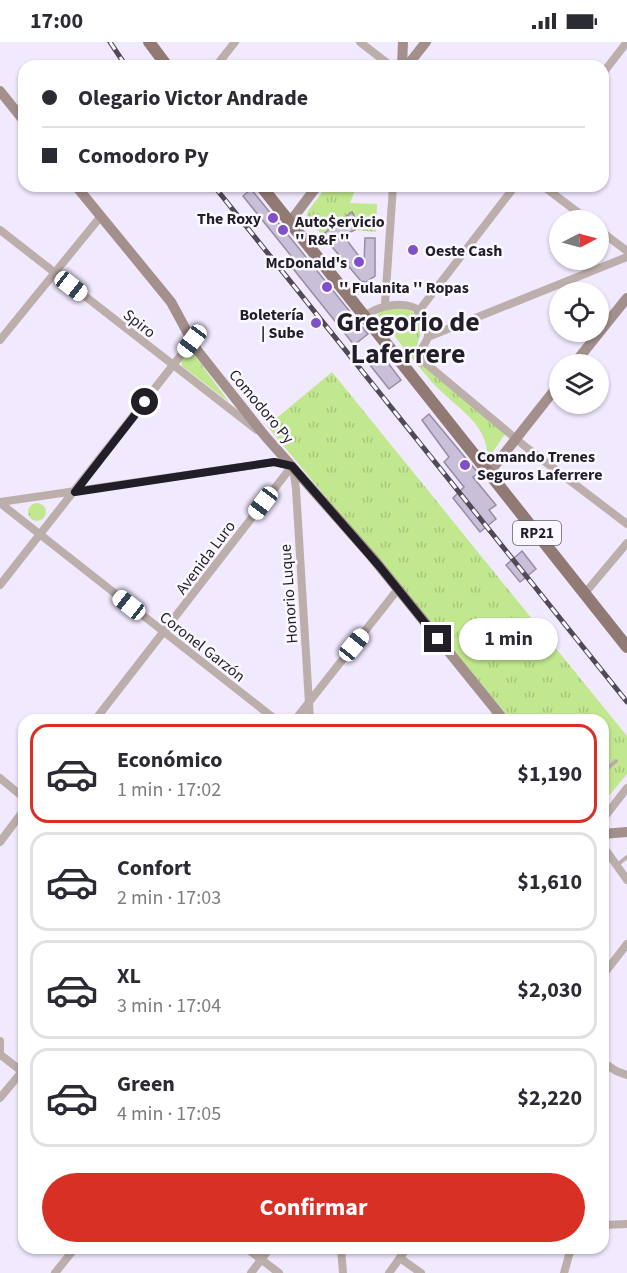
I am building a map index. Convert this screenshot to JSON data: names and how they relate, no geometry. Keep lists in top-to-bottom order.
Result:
{
  "streets": {
    "main road": ["Comodoro Py", "RP21"],
    "street": [
      "Spiro",
      "Avenida Luro",
      "Honorio Luque",
      "Coronel Garzón"
    ]
  },
  "crossings": [
    ["Spiro", "Comodoro Py"],
    ["Comodoro Py", "Avenida Luro"],
    ["Comodoro Py", "Honorio Luque"],
    ["Avenida Luro", "Honorio Luque"],
    ["Avenida Luro", "Coronel Garzón"]
  ],
  "districts": ["Gregorio de Laferrere"],
  "places": [
    "The Roxy",
    "Auto$ervicio '' R&F ''",
    "Oeste Cash",
    "McDonald's",
    "'' Fulanita '' Ropas",
    "Boletería | Sube",
    "Comando Trenes Seguros Laferrere"
  ],
  "north": "right",
  "page": {
    "status": "17:00",
    "banner": ["Olegario Victor Andrade", "Comodoro Py"],
    "bubble": "1 min",
    "list": [
      {
        "name": "Económico",
        "note": "1 min · 17:02",
        "value": "$1,190"
      },
      {
        "name": "Confort",
        "note": "2 min · 17:03",
        "value": "$1,610"
      },
      {
        "name": "XL",
        "note": "3 min · 17:04",
        "value": "$2,030"
      },
      {
        "name": "Green",
        "note": "4 min · 17:05",
        "value": "$2,220"
      }
    ],
    "buttons": "Confirmar"
  }
}
